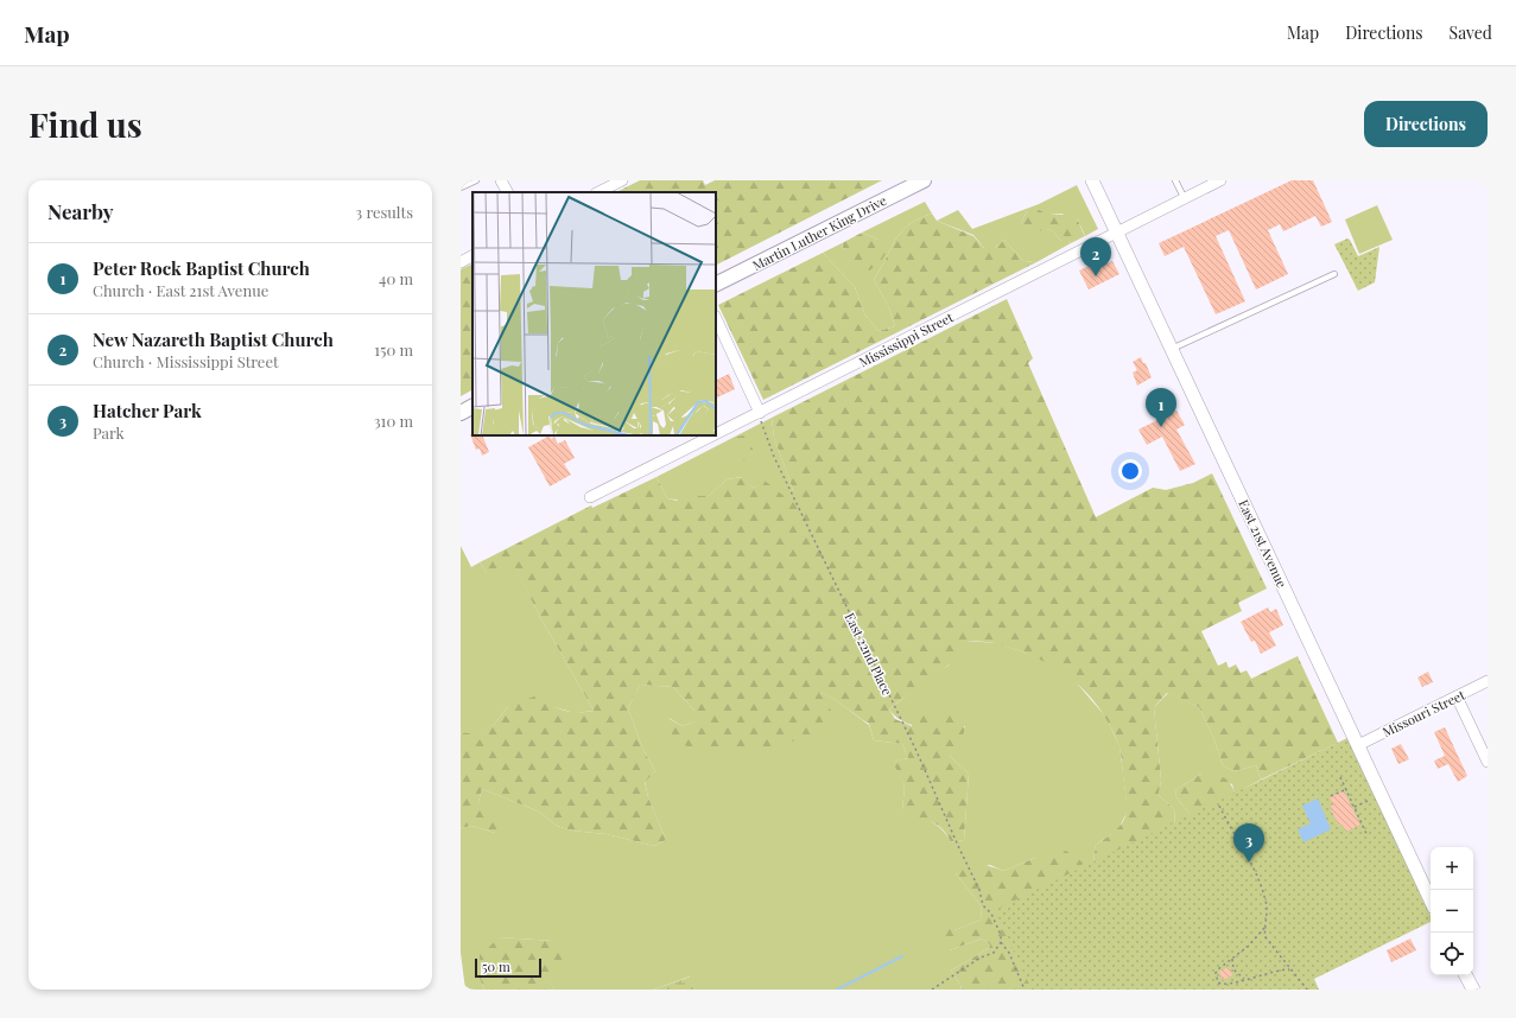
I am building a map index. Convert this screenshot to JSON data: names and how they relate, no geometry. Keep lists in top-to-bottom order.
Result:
{
  "streets": {
    "main road": ["Martin Luther King Drive"],
    "street": ["Mississippi Street", "East 21st Avenue", "Missouri Street"],
    "path": ["East 22nd Place"]
  },
  "crossings": [
    ["Mississippi Street", "East 21st Avenue"],
    ["Mississippi Street", "East 22nd Place"],
    ["East 21st Avenue", "Missouri Street"]
  ],
  "scale_bar": "50 m",
  "page": {
    "header": "Map",
    "nav": ["Map", "Directions", "Saved"],
    "buttons": "Directions",
    "title": "Find us",
    "heading": ["Nearby", "3 results"],
    "pins": ["2", "1", "3"],
    "list": [
      {
        "mark": "1",
        "name": "Peter Rock Baptist Church",
        "note": "Church · East 21st Avenue",
        "value": "40 m"
      },
      {
        "mark": "2",
        "name": "New Nazareth Baptist Church",
        "note": "Church · Mississippi Street",
        "value": "150 m"
      },
      {
        "mark": "3",
        "name": "Hatcher Park",
        "note": "Park",
        "value": "310 m"
      }
    ],
    "map_buttons": ["+", "−"],
    "scale": "50 m"
  }
}
